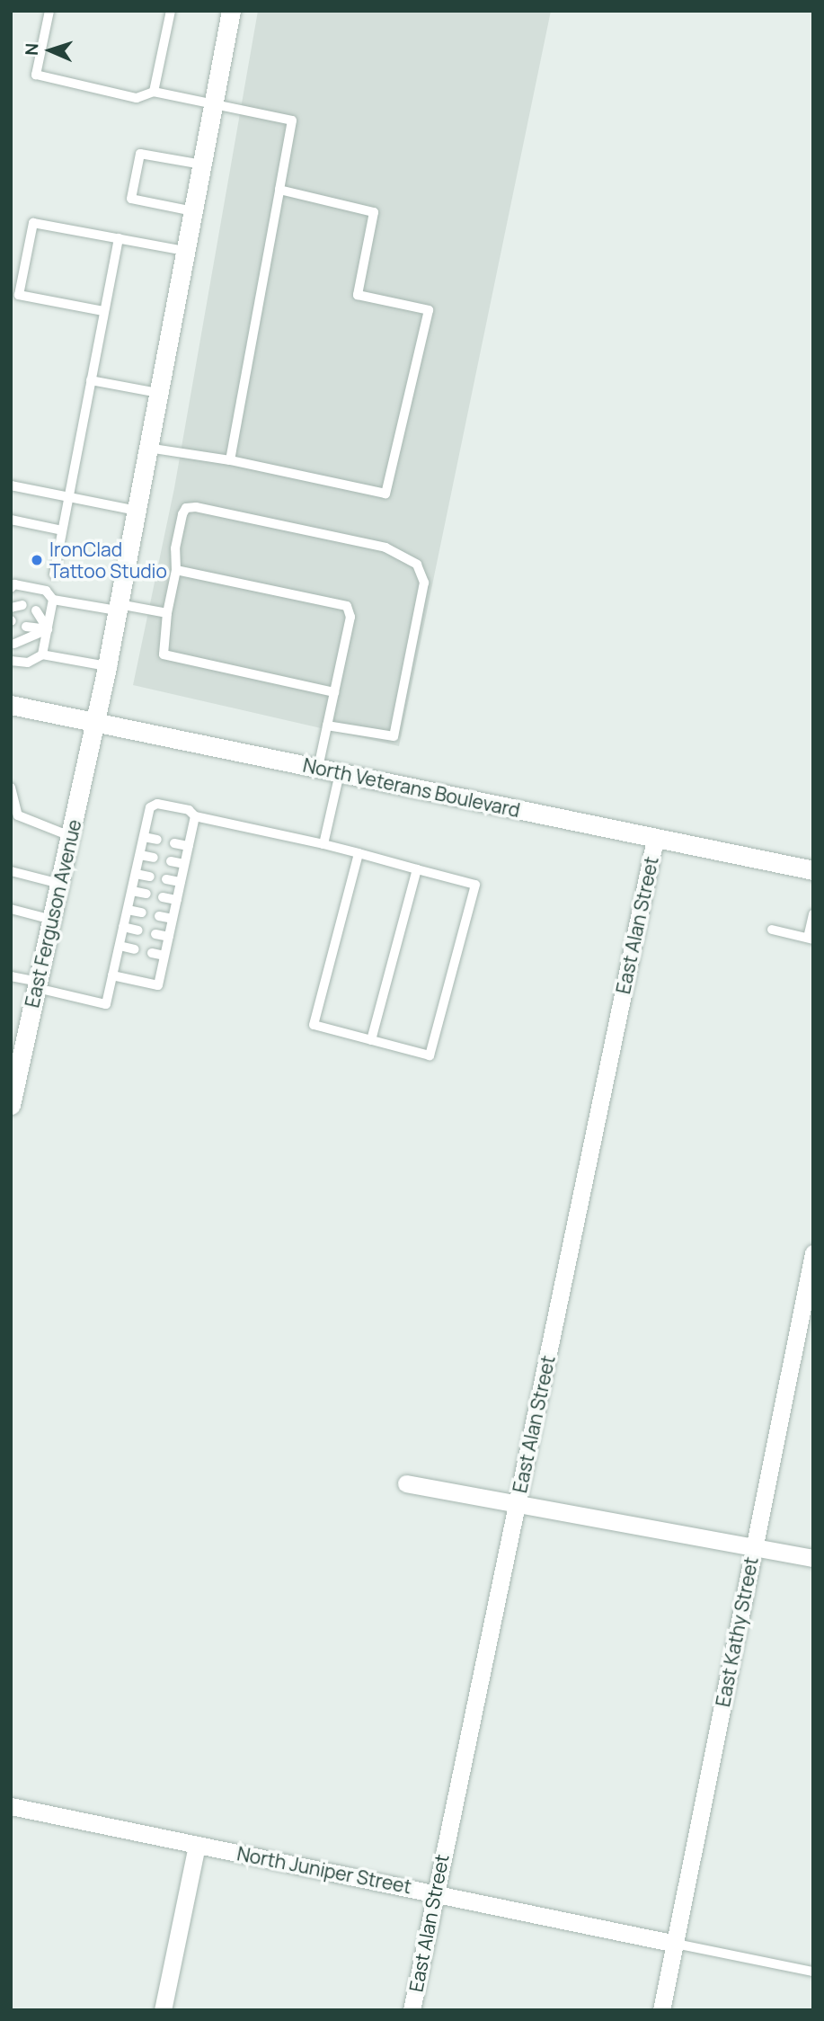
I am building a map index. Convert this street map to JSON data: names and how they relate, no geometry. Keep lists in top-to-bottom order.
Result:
{
  "streets": {
    "main road": ["North Veterans Boulevard", "East Ferguson Avenue"],
    "street": ["East Alan Street", "East Kathy Street", "North Juniper Street"]
  },
  "crossings": [
    ["North Veterans Boulevard", "East Ferguson Avenue"],
    ["North Veterans Boulevard", "East Alan Street"],
    ["East Alan Street", "North Juniper Street"],
    ["East Kathy Street", "North Juniper Street"]
  ],
  "places": ["IronClad Tattoo Studio"],
  "north": "left"
}
